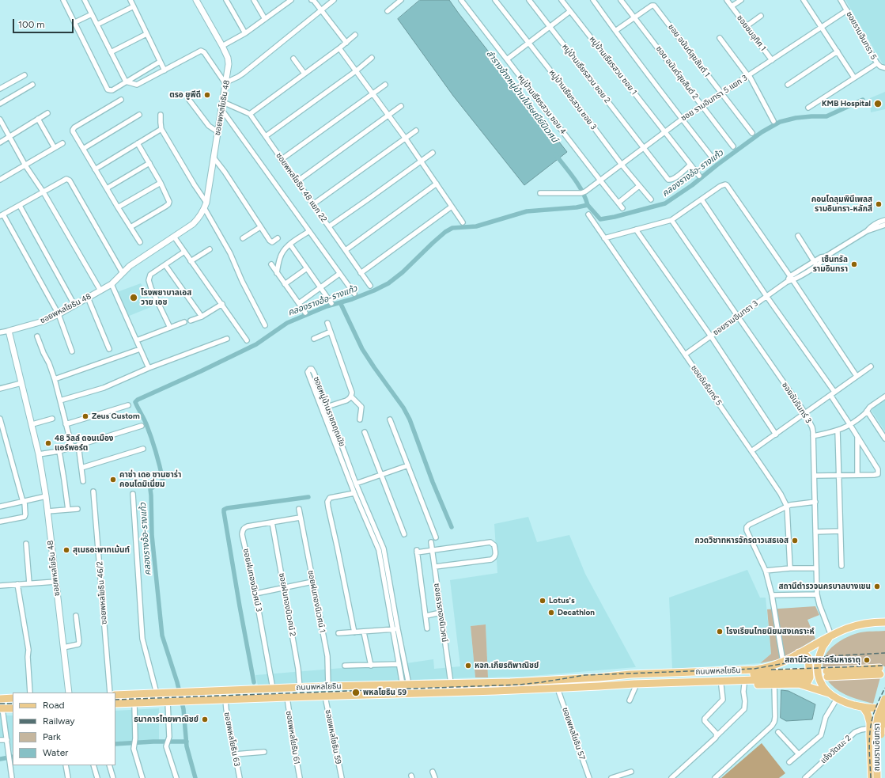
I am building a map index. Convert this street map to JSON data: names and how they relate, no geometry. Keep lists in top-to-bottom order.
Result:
{
  "streets": {
    "main road": ["ถนนพหลโยธิน", "ถนนรามอินทรา"],
    "street": [
      "ซอยชมอุทิศ 1",
      "ซอยรามอินทรา 5",
      "ซอย อนันต์สุขสันต์ 1",
      "หมู่บ้านเธียรสวน ซอย 1",
      "ซอย อนันต์สุขสันต์ 2",
      "หมู่บ้านเธียรสวน ซอย 2",
      "ซอย รามอินทรา 5 แยก 3",
      "หมู่บ้านเธียรสวน ซอย 3",
      "หมู่บ้านเธียรสวน ซอย 4",
      "ซอยพหลโยธิน 48",
      "ซอยพหลโยธิน 48 แยก 22",
      "ซอยรามอินทรา 3",
      "ซอยอัมรินทร์ 5",
      "ซอยอัมรินทร์ 3",
      "ซอยหมู่บ้านราชตฤณมัย",
      "ซอยฝนทองนิเวศน์ 3",
      "ซอยพหลโยธิน 46/2",
      "ซอยฝนทองนิเวศน์ 1",
      "ซอยฝนทองนิเวศน์ 2",
      "ซอยธารทองนิเวศน์",
      "ซอยพหลโยธิน 57",
      "ซอยพหลโยธิน 59",
      "ซอยพหลโยธิน 61",
      "ซอยพหลโยธิน 63",
      "แจ้งวัฒนะ 2"
    ]
  },
  "crossings": [
    ["ซอยชมอุทิศ 1", "ซอย รามอินทรา 5 แยก 3"],
    ["ซอยรามอินทรา 5", "ซอย รามอินทรา 5 แยก 3"],
    ["ซอย อนันต์สุขสันต์ 1", "ซอย อนันต์สุขสันต์ 2"],
    ["ซอย อนันต์สุขสันต์ 1", "ซอย รามอินทรา 5 แยก 3"],
    ["หมู่บ้านเธียรสวน ซอย 1", "หมู่บ้านเธียรสวน ซอย 2"],
    ["หมู่บ้านเธียรสวน ซอย 1", "ซอย รามอินทรา 5 แยก 3"],
    ["ซอย อนันต์สุขสันต์ 2", "ซอย รามอินทรา 5 แยก 3"],
    ["หมู่บ้านเธียรสวน ซอย 2", "ซอย รามอินทรา 5 แยก 3"],
    ["ซอย รามอินทรา 5 แยก 3", "หมู่บ้านเธียรสวน ซอย 3"],
    ["ซอย รามอินทรา 5 แยก 3", "หมู่บ้านเธียรสวน ซอย 4"],
    ["ซอยรามอินทรา 3", "ซอยอัมรินทร์ 5"],
    ["ซอยรามอินทรา 3", "ซอยอัมรินทร์ 3"],
    ["ซอยอัมรินทร์ 3", "ถนนพหลโยธิน"],
    ["ซอยหมู่บ้านราชตฤณมัย", "ถนนพหลโยธิน"],
    ["ซอยฝนทองนิเวศน์ 3", "ซอยฝนทองนิเวศน์ 1"],
    ["ซอยฝนทองนิเวศน์ 3", "ซอยฝนทองนิเวศน์ 2"],
    ["ซอยฝนทองนิเวศน์ 3", "ถนนพหลโยธิน"],
    ["ซอยฝนทองนิเวศน์ 1", "ถนนพหลโยธิน"],
    ["ซอยฝนทองนิเวศน์ 2", "ถนนพหลโยธิน"],
    ["ซอยธารทองนิเวศน์", "ถนนพหลโยธิน"],
    ["ถนนพหลโยธิน", "ซอยพหลโยธิน 57"],
    ["ถนนพหลโยธิน", "ซอยพหลโยธิน 59"],
    ["ถนนพหลโยธิน", "ซอยพหลโยธิน 61"],
    ["ถนนพหลโยธิน", "ซอยพหลโยธิน 63"]
  ],
  "water": ["ลำรางข้างหมู่บ้านไปรษณีย์นิเวศน์", "คลองรางอ้อ-รางแก้ว"],
  "places": [
    "ตรอ ยูพีดี",
    "KMB Hospital",
    "คอนโดลุมพินีเพลส รามอินทรา-หลักสี่",
    "เซ็นทรัล รามอินทรา",
    "โรงพยาบาลเอส วาย เอช",
    "Zeus Custom",
    "48 วิลล์ ดอนเมือง แอร์พอร์ต",
    "คาซ่า เดอ ซานซาร่า คอนโดมิเนี่ยม",
    "กวดวิชาทหารจักรดาวเสธเอส",
    "สุเมธอะพาทเม้นท์",
    "สถานีตำรวจนครบาลบางเขน",
    "Lotus's",
    "Decathlon",
    "โรงเรียนไทยนิยมสงเคราะห์",
    "สถานีวัดพระศรีมหาธาตุ",
    "หจก.เกียรติพาณิชย์",
    "พหลโยธิน 59",
    "ธนาคารไทยพาณิชย์"
  ],
  "legend": [
    "Road",
    "Railway",
    "Park",
    "Water"
  ],
  "scale_bar": "100 m"
}
